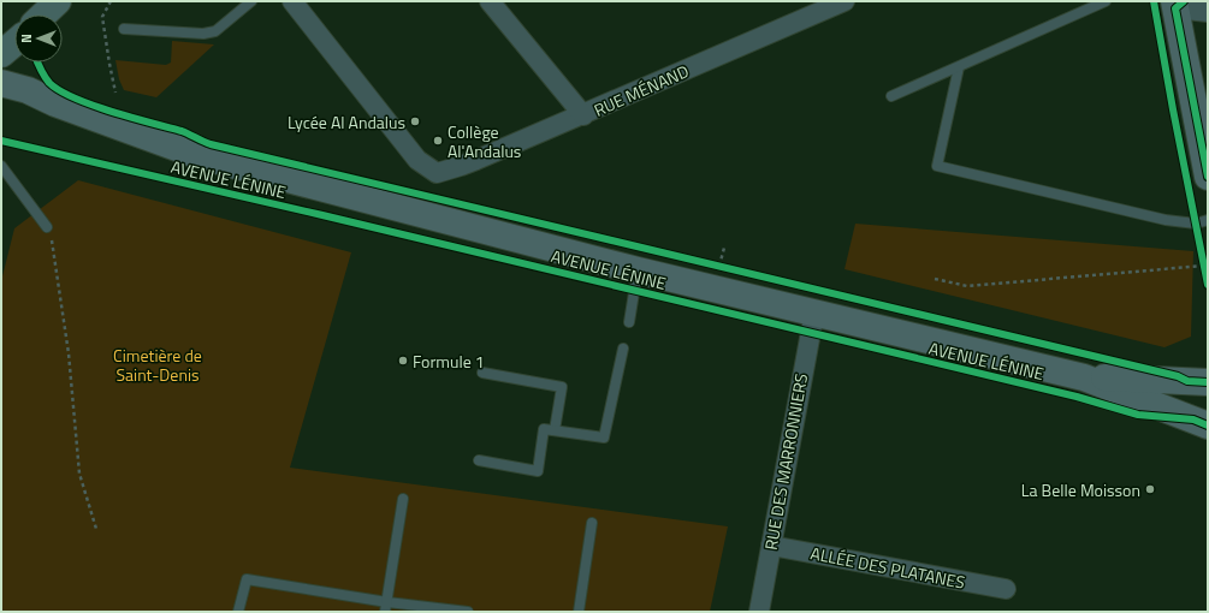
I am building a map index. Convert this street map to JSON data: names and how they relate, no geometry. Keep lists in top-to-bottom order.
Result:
{
  "streets": {
    "main road": ["AVENUE LÉNINE"],
    "street": ["RUE MÉNAND", "RUE DES MARRONNIERS", "ALLÉE DES PLATANES"]
  },
  "crossings": [
    ["AVENUE LÉNINE", "RUE DES MARRONNIERS"],
    ["RUE DES MARRONNIERS", "ALLÉE DES PLATANES"]
  ],
  "parks": ["Cimetière de Saint-Denis"],
  "places": [
    "Lycée Al Andalus",
    "Collège Al'Andalus",
    "Formule 1",
    "La Belle Moisson"
  ],
  "north": "left"
}
